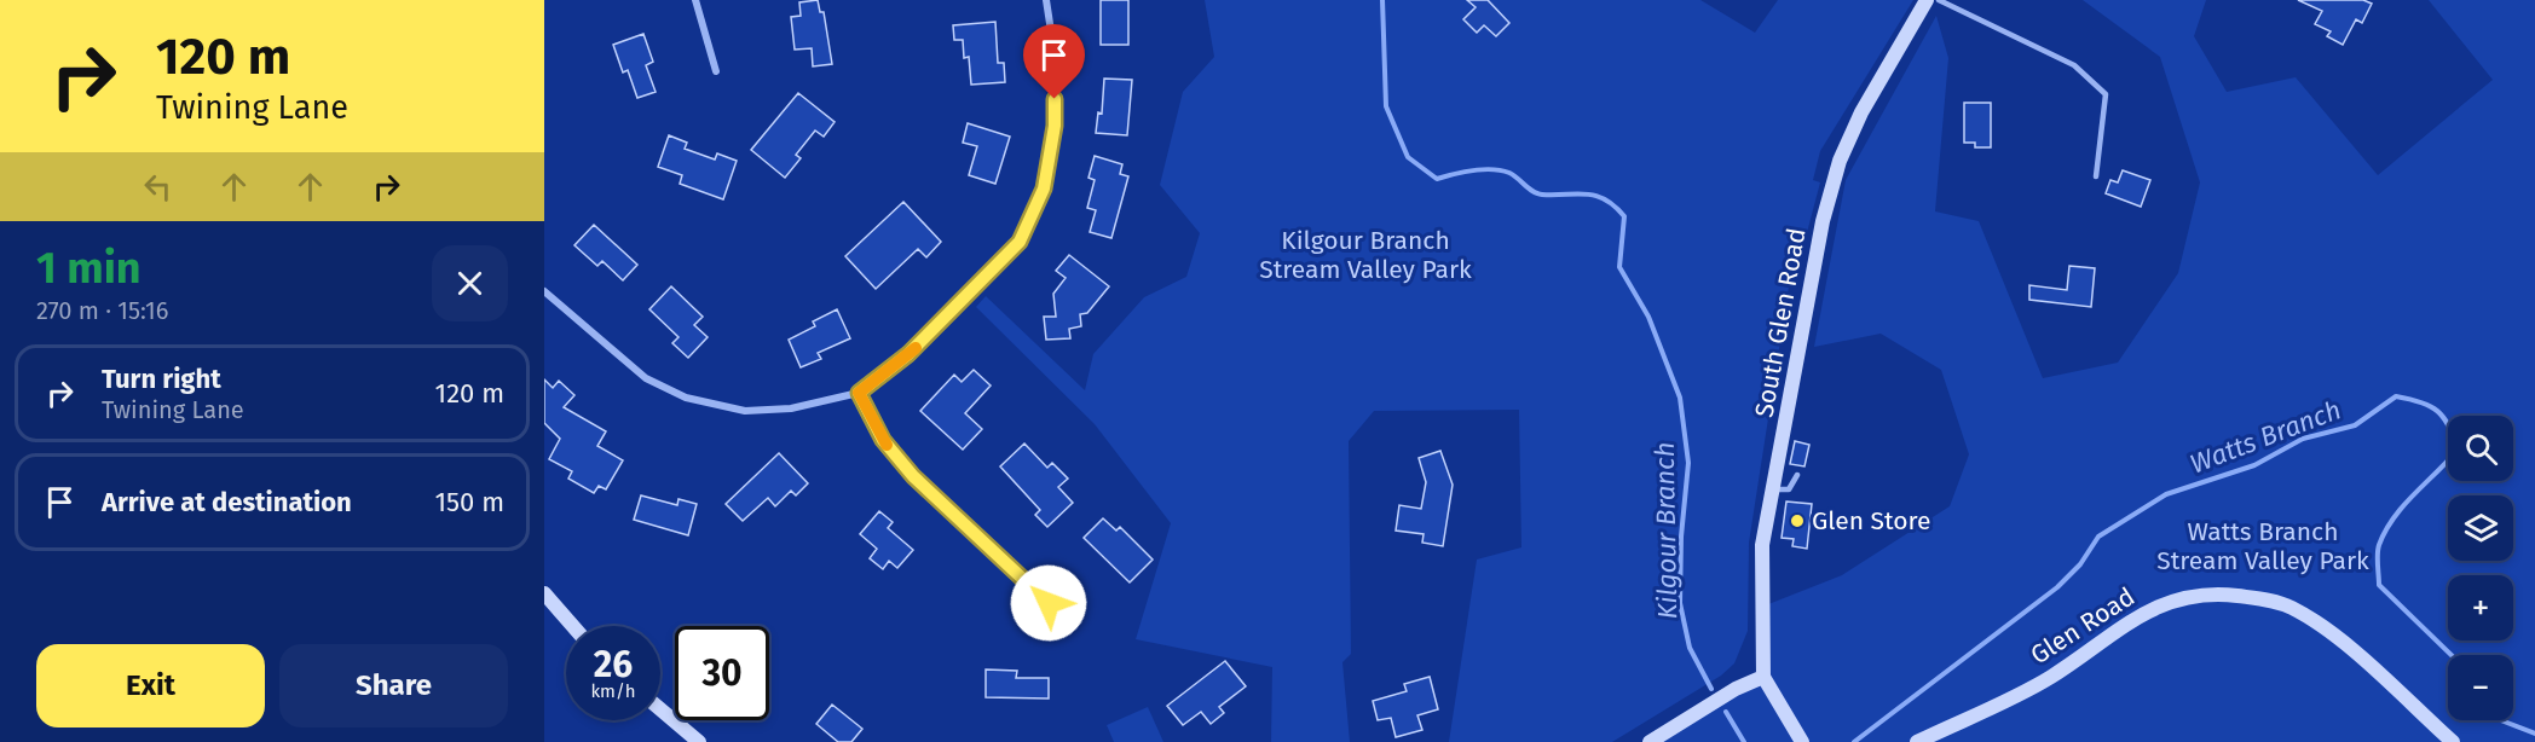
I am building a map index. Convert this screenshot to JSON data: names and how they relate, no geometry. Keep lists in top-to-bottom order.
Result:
{
  "streets": {
    "main road": ["South Glen Road", "Glen Road"]
  },
  "water": ["Watts Branch", "Kilgour Branch"],
  "parks": ["Kilgour Branch Stream Valley Park", "Watts Branch Stream Valley Park"],
  "places": ["Glen Store"],
  "page": {
    "turn": ["120 m", "Twining Lane"],
    "heading": ["1 min", "270 m · 15:16"],
    "list": [
      {
        "name": "Turn right",
        "note": "Twining Lane",
        "value": "120 m"
      },
      {
        "name": "Arrive at destination",
        "value": "150 m"
      }
    ],
    "map_buttons": ["+", "−"],
    "speed": "26 km/h",
    "limit": "30",
    "buttons": ["Exit", "Share"]
  }
}
